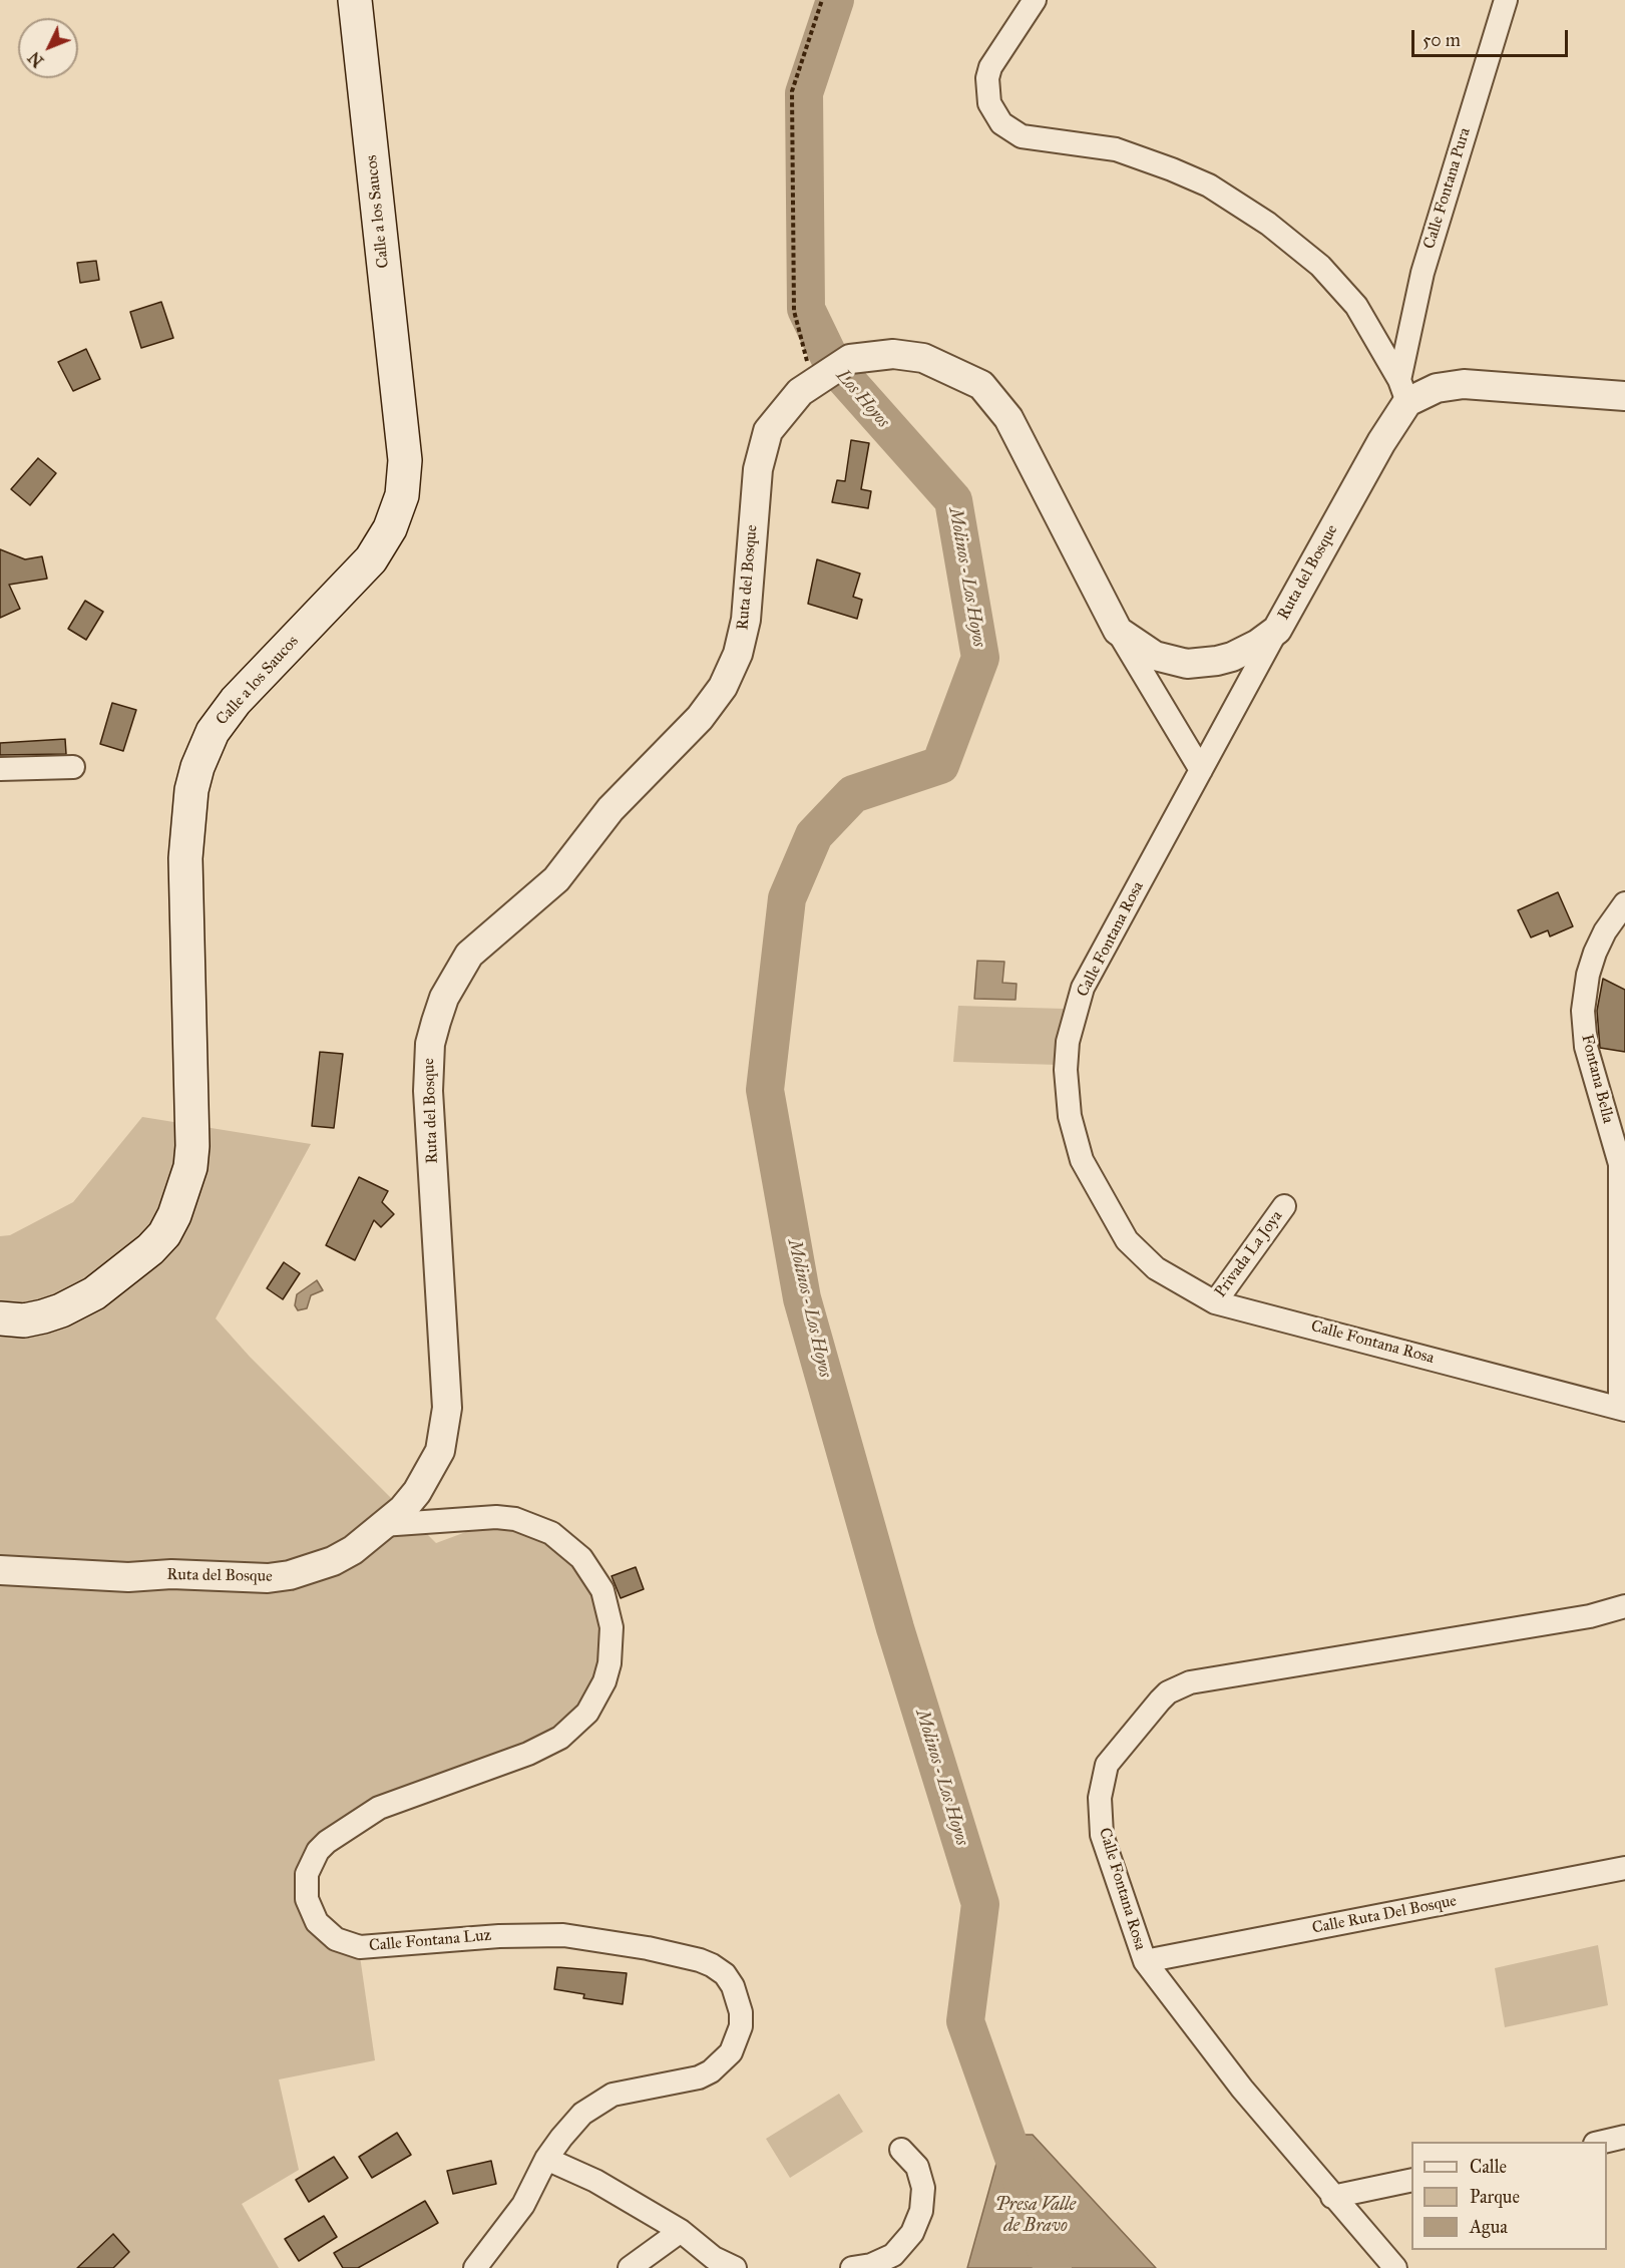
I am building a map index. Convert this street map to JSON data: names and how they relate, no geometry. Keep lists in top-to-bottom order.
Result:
{
  "streets": {
    "main road": ["Calle a los Saucos"],
    "street": [
      "Calle Fontana Pura",
      "Ruta del Bosque",
      "Calle Fontana Rosa",
      "Fontana Bella",
      "Privada La Joya",
      "Calle Ruta Del Bosque",
      "Calle Fontana Luz"
    ]
  },
  "crossings": [
    ["Calle Fontana Pura", "Ruta del Bosque"],
    ["Ruta del Bosque", "Calle Fontana Rosa"],
    ["Ruta del Bosque", "Calle Fontana Luz"],
    ["Calle Fontana Rosa", "Fontana Bella"],
    ["Calle Fontana Rosa", "Privada La Joya"],
    ["Calle Fontana Rosa", "Calle Ruta Del Bosque"]
  ],
  "water": ["Los Hoyos", "Molinos - Los Hoyos", "Presa Valle de Bravo"],
  "legend": ["Calle", "Parque", "Agua"],
  "scale_bar": "50 m",
  "north": "bottom left"
}
